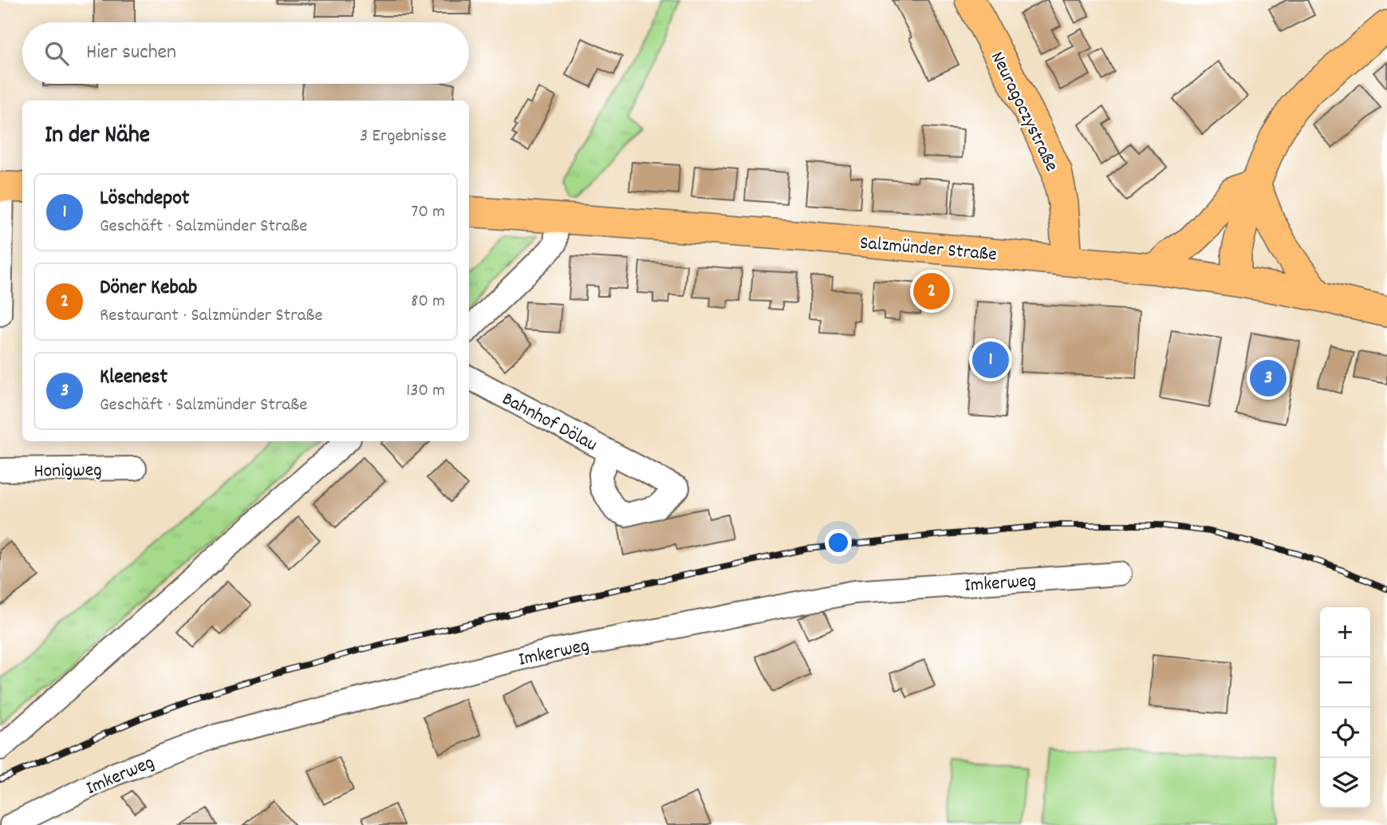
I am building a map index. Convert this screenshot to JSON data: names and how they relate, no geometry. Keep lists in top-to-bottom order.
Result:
{
  "streets": {
    "main road": ["Neuragoczystraße", "Salzmünder Straße"],
    "street": ["Bahnhof Dölau", "Honigweg", "Imkerweg"]
  },
  "crossings": [
    ["Neuragoczystraße", "Salzmünder Straße"]
  ],
  "page": {
    "search": "Hier suchen",
    "heading": ["In der Nähe", "3 Ergebnisse"],
    "list": [
      {
        "mark": "1",
        "name": "Löschdepot",
        "note": "Geschäft · Salzmünder Straße",
        "value": "70 m"
      },
      {
        "mark": "2",
        "name": "Döner Kebab",
        "note": "Restaurant · Salzmünder Straße",
        "value": "80 m"
      },
      {
        "mark": "3",
        "name": "Kleenest",
        "note": "Geschäft · Salzmünder Straße",
        "value": "130 m"
      }
    ],
    "pins": ["2", "1", "3"],
    "map_buttons": ["+", "−"]
  }
}
